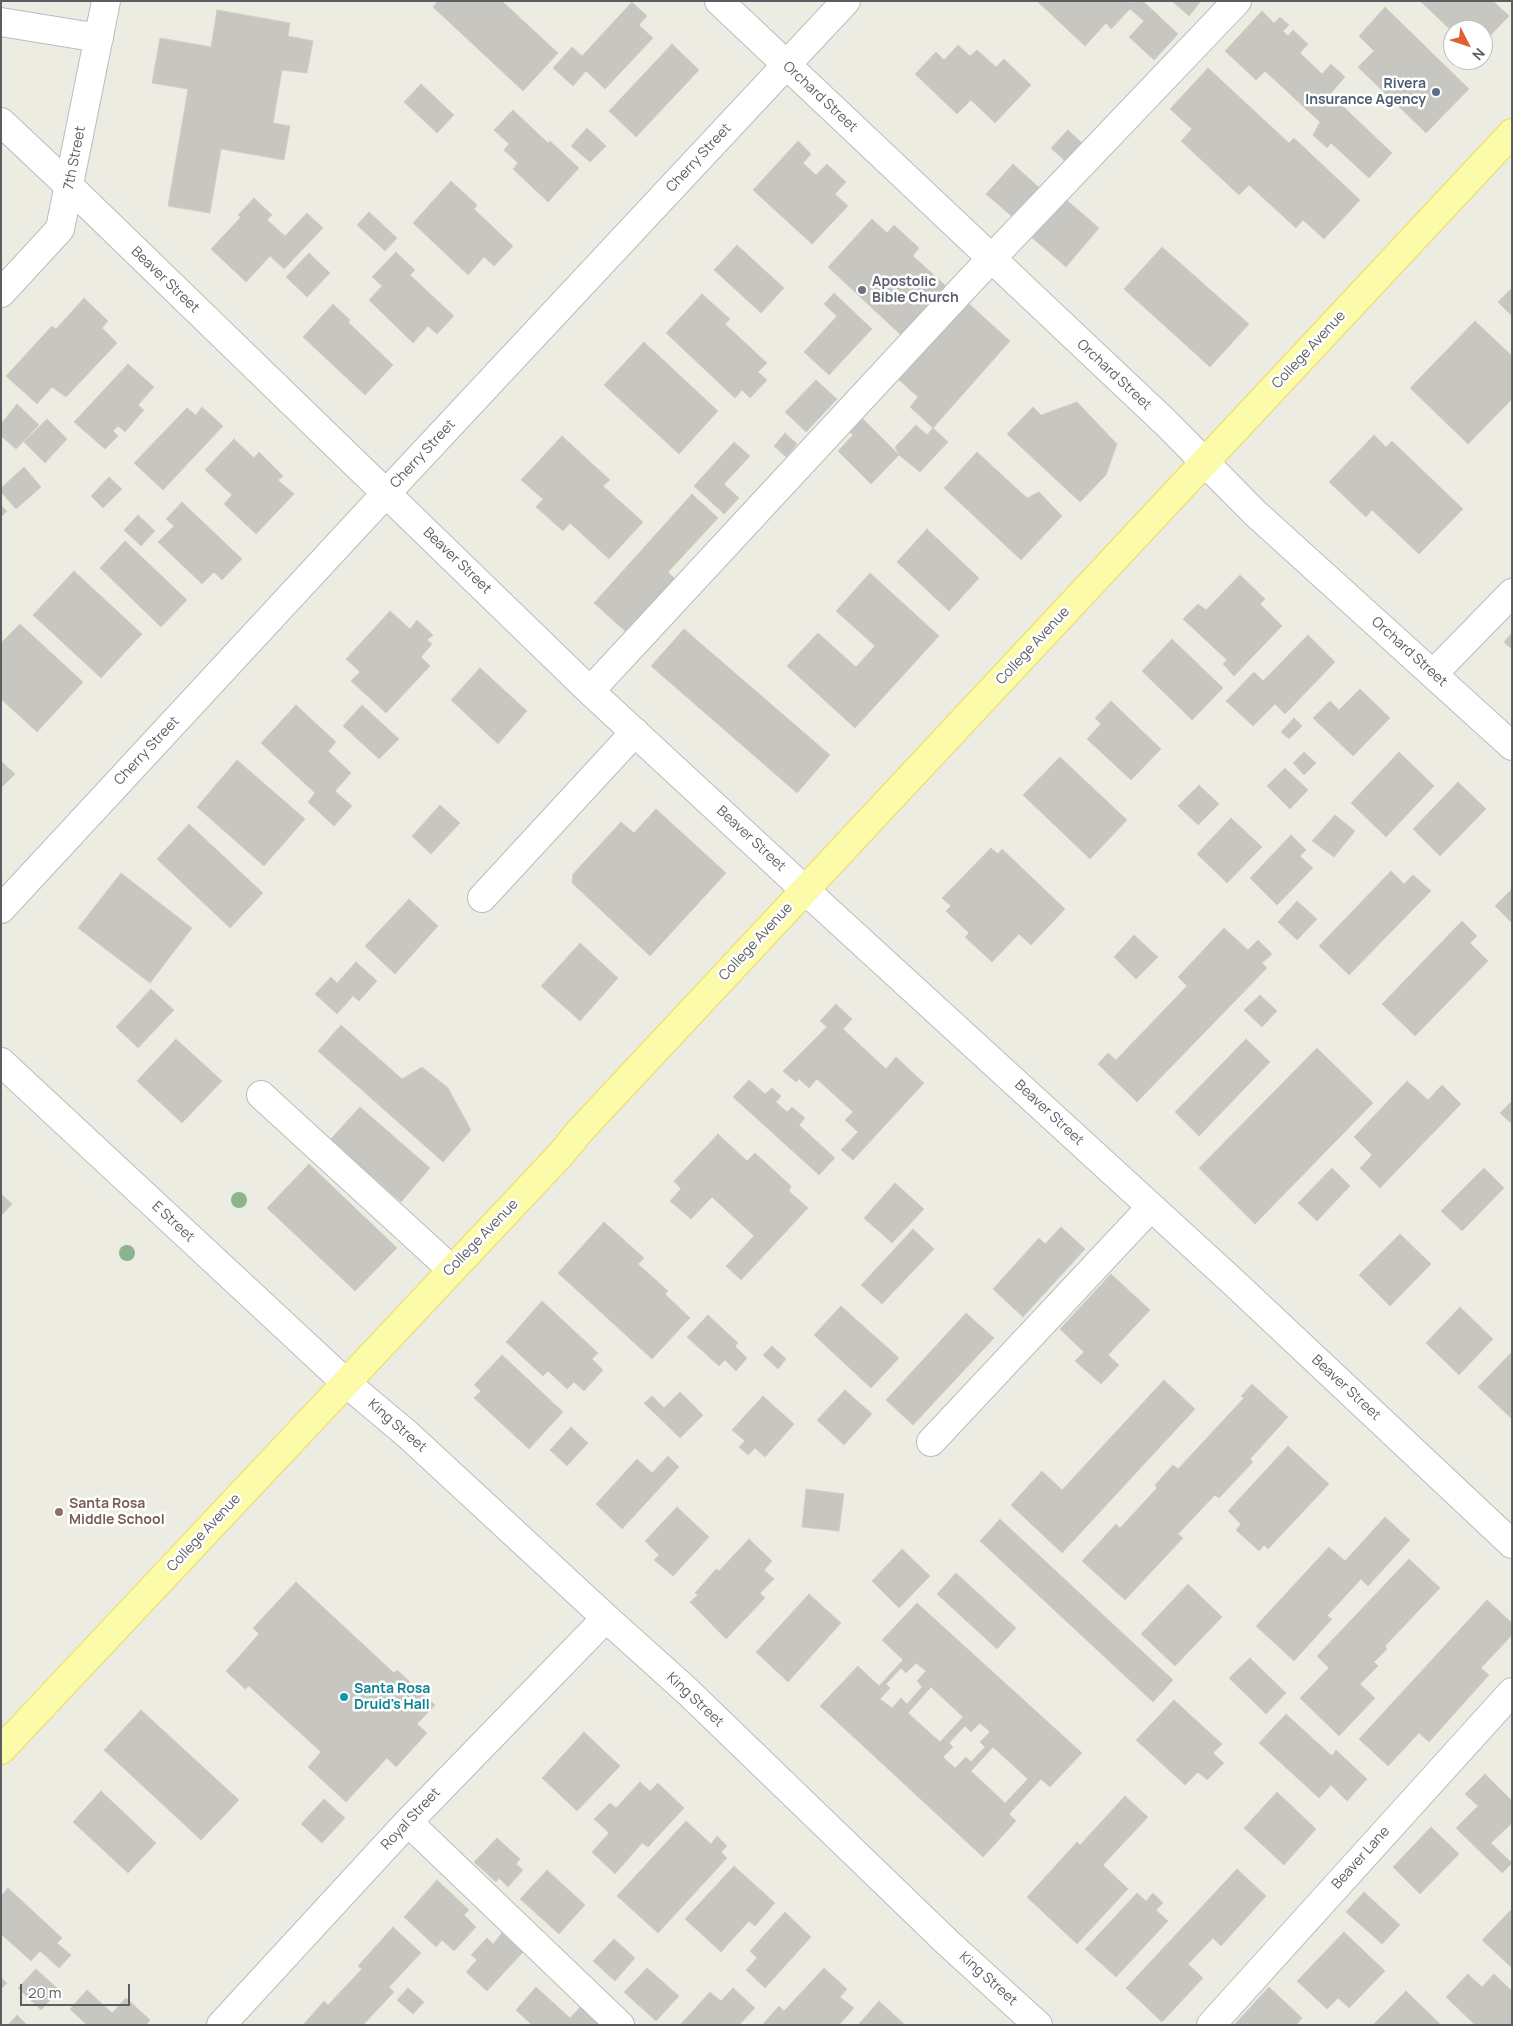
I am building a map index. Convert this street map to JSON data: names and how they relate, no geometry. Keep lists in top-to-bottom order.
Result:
{
  "streets": {
    "main road": ["College Avenue"],
    "street": [
      "Orchard Street",
      "7th Street",
      "Cherry Street",
      "Beaver Street",
      "E Street",
      "King Street",
      "Royal Street",
      "Beaver Lane"
    ]
  },
  "crossings": [
    ["Orchard Street", "Cherry Street"],
    ["Orchard Street", "College Avenue"],
    ["7th Street", "Beaver Street"],
    ["Cherry Street", "Beaver Street"],
    ["Beaver Street", "College Avenue"],
    ["College Avenue", "E Street"],
    ["College Avenue", "King Street"],
    ["E Street", "King Street"],
    ["King Street", "Royal Street"]
  ],
  "places": [
    "Rivera Insurance Agency",
    "Apostolic Bible Church",
    "Santa Rosa Middle School",
    "Santa Rosa Druid's Hall"
  ],
  "scale_bar": "20 m",
  "north": "bottom right"
}
